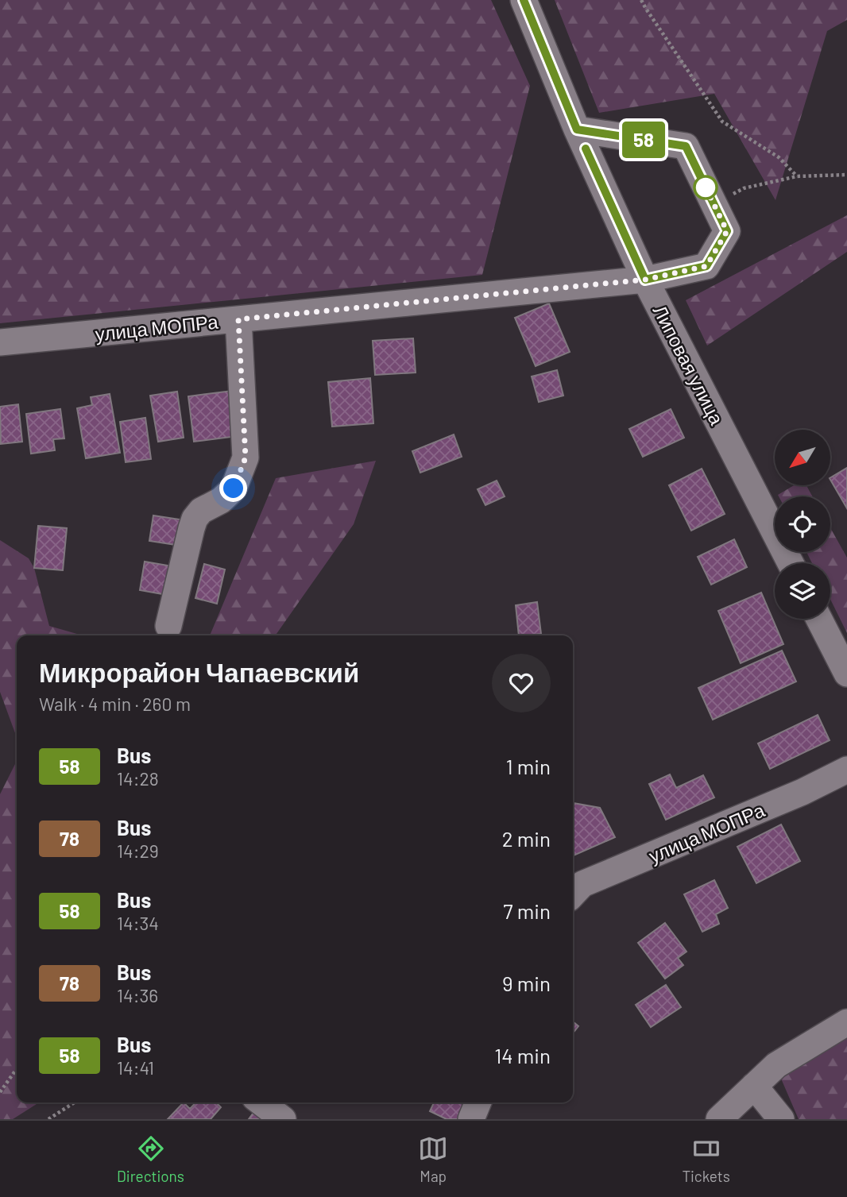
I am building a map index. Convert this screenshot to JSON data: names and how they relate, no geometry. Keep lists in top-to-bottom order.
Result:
{
  "streets": {
    "street": ["улица МОПРа", "Липовая улица"]
  },
  "crossings": [
    ["улица МОПРа", "Липовая улица"]
  ],
  "lines": ["bus line 58"],
  "north": "bottom left",
  "page": {
    "on_map": "58",
    "heading": ["Микрорайон Чапаевский", "Walk · 4 min · 260 m"],
    "list": [
      {
        "mark": "58",
        "name": "Bus",
        "note": "14:28",
        "value": "1 min"
      },
      {
        "mark": "78",
        "name": "Bus",
        "note": "14:29",
        "value": "2 min"
      },
      {
        "mark": "58",
        "name": "Bus",
        "note": "14:34",
        "value": "7 min"
      },
      {
        "mark": "78",
        "name": "Bus",
        "note": "14:36",
        "value": "9 min"
      },
      {
        "mark": "58",
        "name": "Bus",
        "note": "14:41",
        "value": "14 min"
      }
    ],
    "tabs": ["Directions", "Map", "Tickets"]
  }
}
